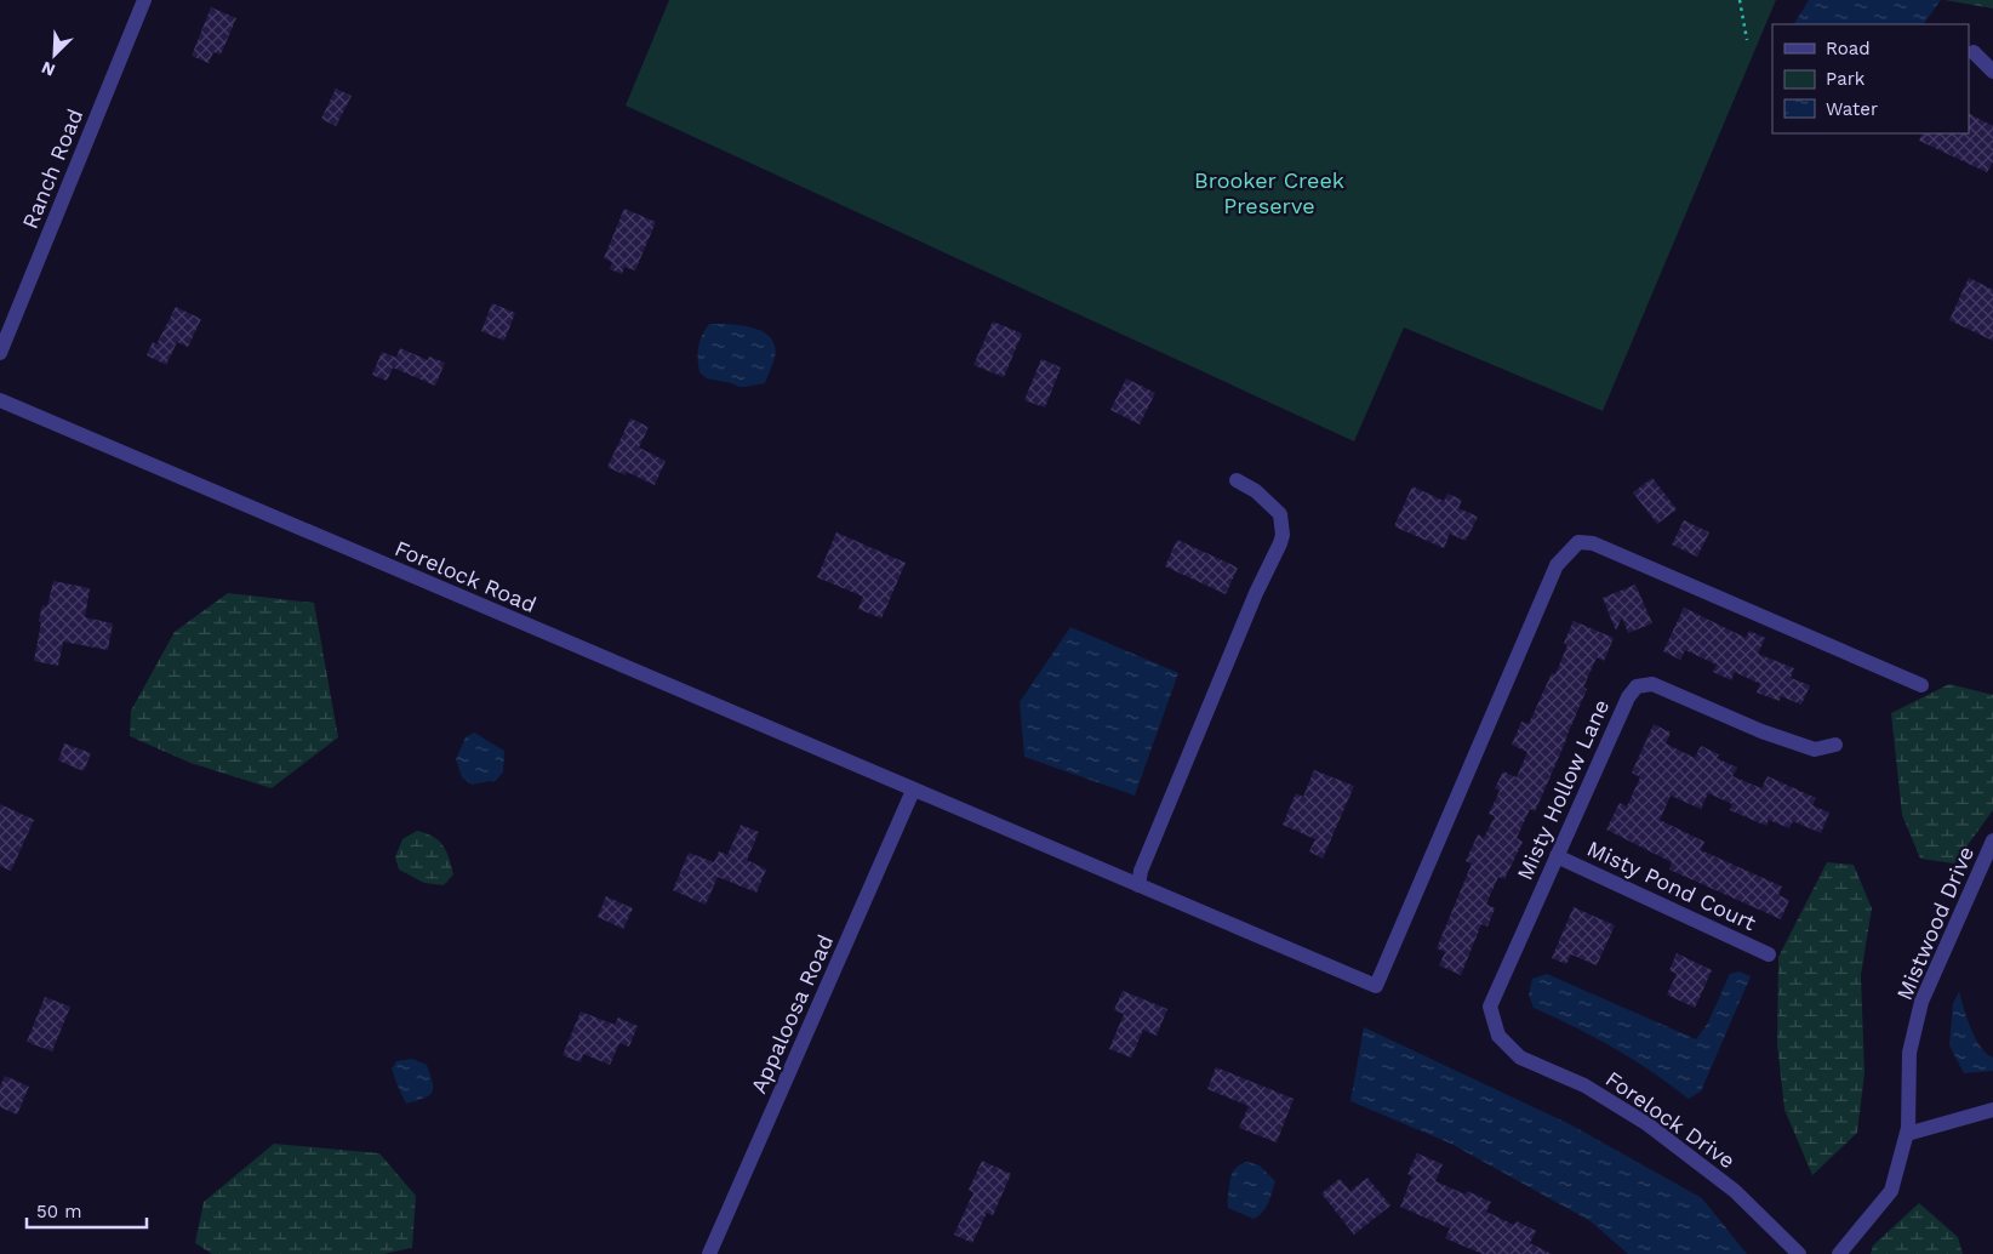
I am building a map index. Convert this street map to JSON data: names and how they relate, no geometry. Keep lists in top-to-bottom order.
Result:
{
  "streets": {
    "street": [
      "Ranch Road",
      "Forelock Road",
      "Misty Hollow Lane",
      "Misty Pond Court",
      "Mistwood Drive",
      "Appaloosa Road",
      "Forelock Drive"
    ]
  },
  "crossings": [
    ["Forelock Road", "Appaloosa Road"],
    ["Misty Hollow Lane", "Misty Pond Court"],
    ["Misty Hollow Lane", "Forelock Drive"]
  ],
  "parks": ["Brooker Creek Preserve"],
  "legend": ["Road", "Park", "Water"],
  "scale_bar": "50 m",
  "north": "bottom left"
}
